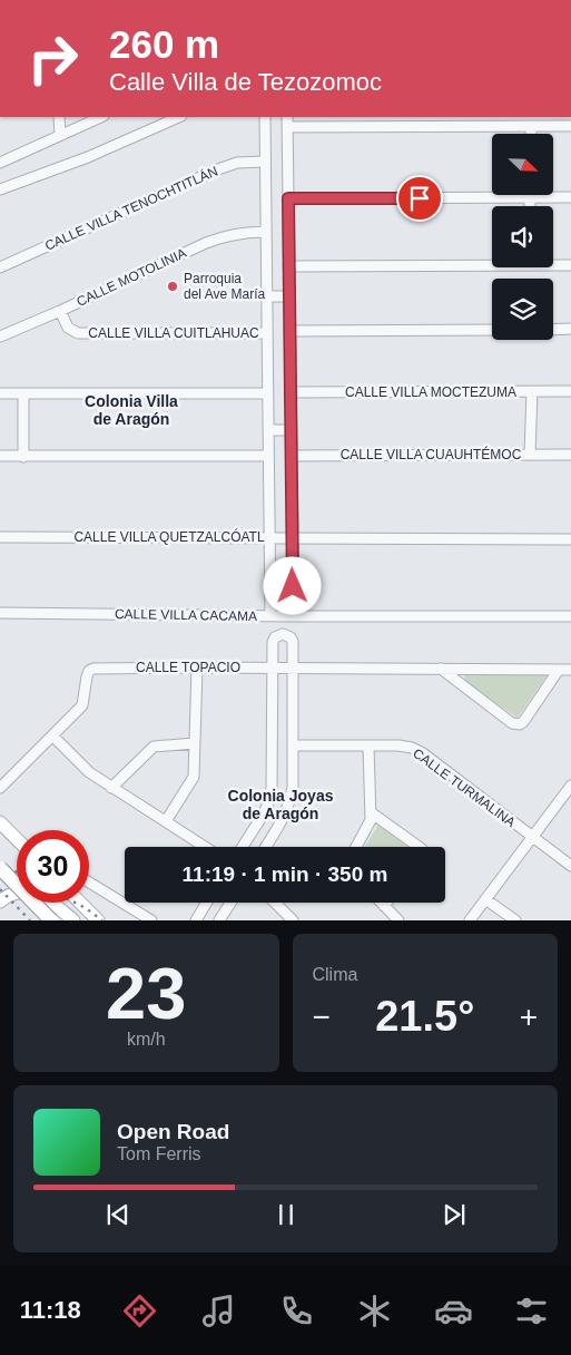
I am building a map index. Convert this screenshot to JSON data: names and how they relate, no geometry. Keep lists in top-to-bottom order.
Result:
{
  "streets": {
    "street": [
      "CALLE VILLA TENOCHTITLÁN",
      "CALLE MOTOLINIA",
      "CALLE VILLA CUITLAHUAC",
      "CALLE VILLA MOCTEZUMA",
      "CALLE VILLA CUAUHTÉMOC",
      "CALLE VILLA QUETZALCÓATL",
      "CALLE VILLA CACAMA",
      "CALLE TOPACIO",
      "CALLE TURMALINA"
    ]
  },
  "crossings": [
    ["CALLE MOTOLINIA", "CALLE VILLA CUITLAHUAC"]
  ],
  "districts": ["Colonia Villa de Aragón", "Colonia Joyas de Aragón"],
  "places": ["Parroquia del Ave María"],
  "north": "bottom right",
  "page": {
    "turn": ["260 m", "Calle Villa de Tezozomoc"],
    "limit": "30",
    "trip": "11:19 · 1 min · 350 m",
    "tile": [
      ["23", "km/h"],
      "Clima"
    ],
    "heat": ["−", "21.5°", "+"],
    "song": ["Open Road", "Tom Ferris"],
    "tabs": "11:18"
  }
}
